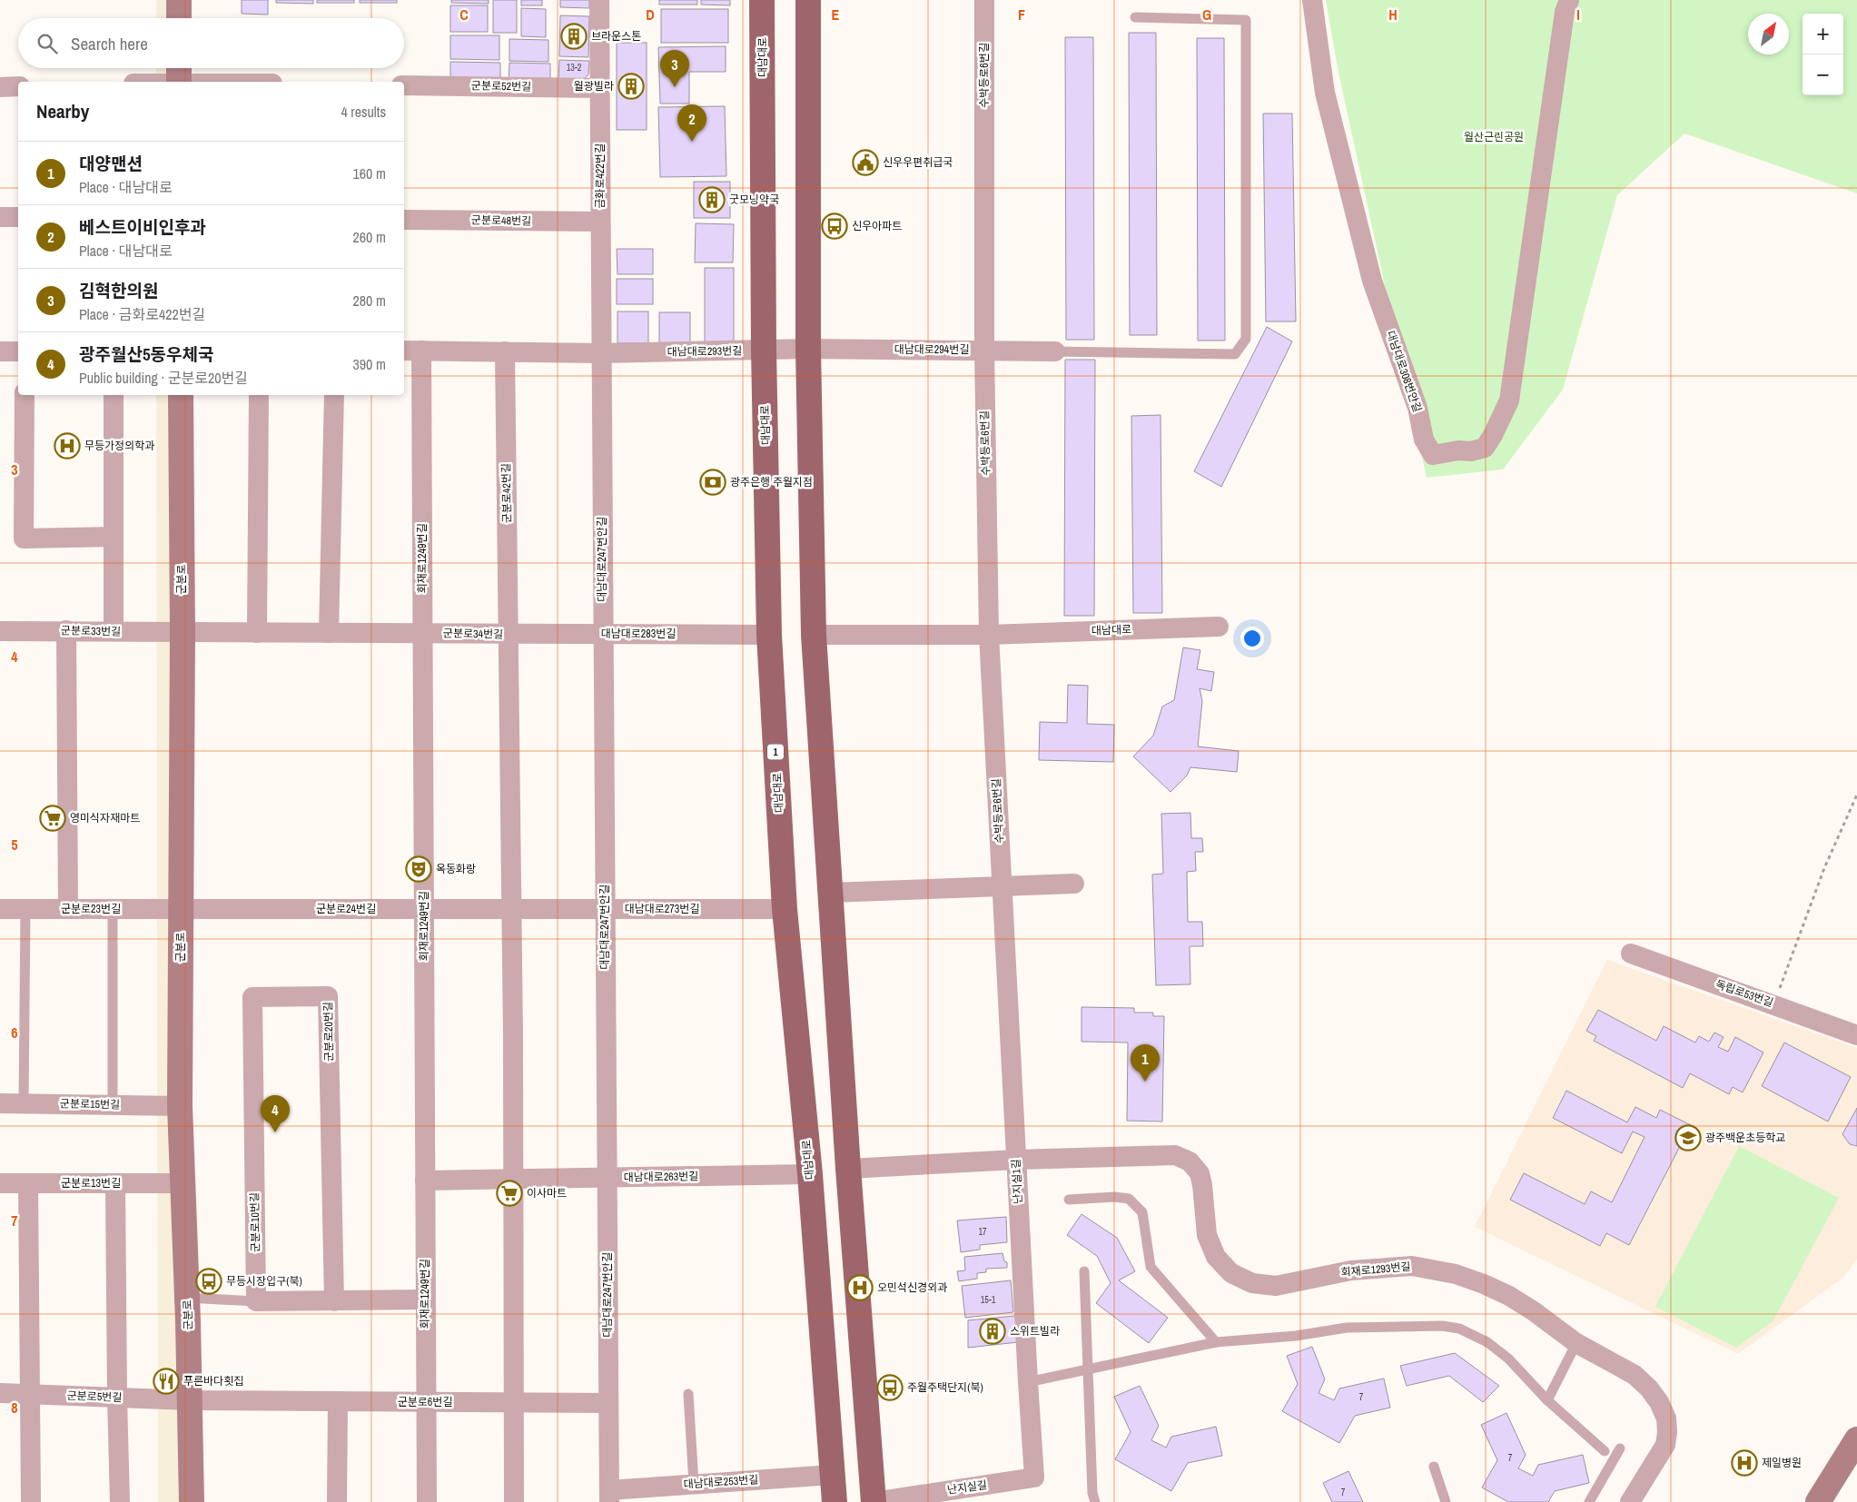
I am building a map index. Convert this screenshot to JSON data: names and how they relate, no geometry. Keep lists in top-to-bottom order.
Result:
{
  "streets": {
    "main road": ["대남대로", "1"],
    "street": [
      "수박등로6번길",
      "군분로52번길",
      "금화로422번길",
      "군분로48번길",
      "대남대로294번길",
      "대남대로293번길",
      "대남대로308번안길",
      "군분로42번길",
      "회재로1249번길",
      "대남대로247번안길",
      "군분로",
      "군분로33번길",
      "군분로34번길",
      "대남대로283번길",
      "군분로23번길",
      "군분로24번길",
      "대남대로273번길",
      "독립로53번길",
      "군분로20번길",
      "군분로15번길",
      "대남대로263번길",
      "난지실1길",
      "군분로13번길",
      "군분로10번길",
      "회재로1293번길",
      "군분로5번길",
      "군분로6번길",
      "대남대로253번길",
      "난지실길"
    ]
  },
  "crossings": [
    ["대남대로", "수박등로6번길"],
    ["대남대로", "대남대로293번길"],
    ["대남대로", "대남대로283번길"],
    ["대남대로", "대남대로273번길"],
    ["대남대로", "대남대로263번길"],
    ["대남대로", "대남대로253번길"],
    ["수박등로6번길", "대남대로294번길"],
    ["수박등로6번길", "난지실1길"],
    ["군분로52번길", "금화로422번길"],
    ["금화로422번길", "군분로48번길"],
    ["금화로422번길", "대남대로293번길"],
    ["금화로422번길", "대남대로247번안길"],
    ["대남대로294번길", "대남대로293번길"],
    ["대남대로293번길", "대남대로247번안길"],
    ["군분로42번길", "군분로34번길"],
    ["군분로42번길", "대남대로283번길"],
    ["회재로1249번길", "군분로34번길"],
    ["회재로1249번길", "군분로24번길"],
    ["회재로1249번길", "대남대로263번길"],
    ["회재로1249번길", "군분로6번길"],
    ["대남대로247번안길", "대남대로283번길"],
    ["대남대로247번안길", "대남대로273번길"],
    ["대남대로247번안길", "대남대로263번길"],
    ["대남대로247번안길", "군분로6번길"],
    ["대남대로247번안길", "대남대로253번길"],
    ["군분로", "군분로33번길"],
    ["군분로", "군분로34번길"],
    ["군분로", "군분로23번길"],
    ["군분로", "군분로24번길"],
    ["군분로", "군분로15번길"],
    ["군분로", "군분로13번길"],
    ["군분로", "군분로5번길"],
    ["군분로", "군분로6번길"],
    ["군분로33번길", "군분로34번길"],
    ["군분로34번길", "대남대로283번길"],
    ["군분로34번길", "군분로24번길"],
    ["군분로34번길", "대남대로273번길"],
    ["군분로23번길", "군분로24번길"],
    ["군분로24번길", "대남대로273번길"],
    ["군분로20번길", "군분로10번길"],
    ["난지실1길", "회재로1293번길"],
    ["난지실1길", "난지실길"],
    ["군분로5번길", "군분로6번길"]
  ],
  "parks": ["월산근린공원"],
  "places": {
    "building": [
      "브라운스톤",
      "월광빌라",
      "굿모닝약국",
      "스위트빌라"
    ],
    "public building": ["신우우편취급국"],
    "bus stop": ["신우아파트", "무등시장입구(북)", "주월주택단지(북)"],
    "hospital": ["무등가정의학과", "오민석신경외과", "제일병원"],
    "bank": ["광주은행 주월지점"],
    "supermarket": ["영미식자재마트", "이사마트"],
    "theatre": ["옥동화랑"],
    "school or university": ["광주백운초등학교"],
    "restaurant": ["푸른바다횟집"]
  },
  "house_numbers": [
    "13-2",
    "17",
    "15-1",
    "7",
    "7",
    "7"
  ],
  "north": "top right",
  "page": {
    "map_buttons": ["+", "−"],
    "search": "Search here",
    "pins": [
      "3",
      "2",
      "1",
      "4"
    ],
    "heading": ["Nearby", "4 results"],
    "list": [
      {
        "mark": "1",
        "name": "대양맨션",
        "note": "Place · 대남대로",
        "value": "160 m"
      },
      {
        "mark": "2",
        "name": "베스트이비인후과",
        "note": "Place · 대남대로",
        "value": "260 m"
      },
      {
        "mark": "3",
        "name": "김혁한의원",
        "note": "Place · 금화로422번길",
        "value": "280 m"
      },
      {
        "mark": "4",
        "name": "광주월산5동우체국",
        "note": "Public building · 군분로20번길",
        "value": "390 m"
      }
    ]
  },
  "grid": {
    "columns": [
      "C",
      "D",
      "E",
      "F",
      "G",
      "H",
      "I"
    ],
    "rows": [
      "3",
      "4",
      "5",
      "6",
      "7",
      "8"
    ]
  }
}
